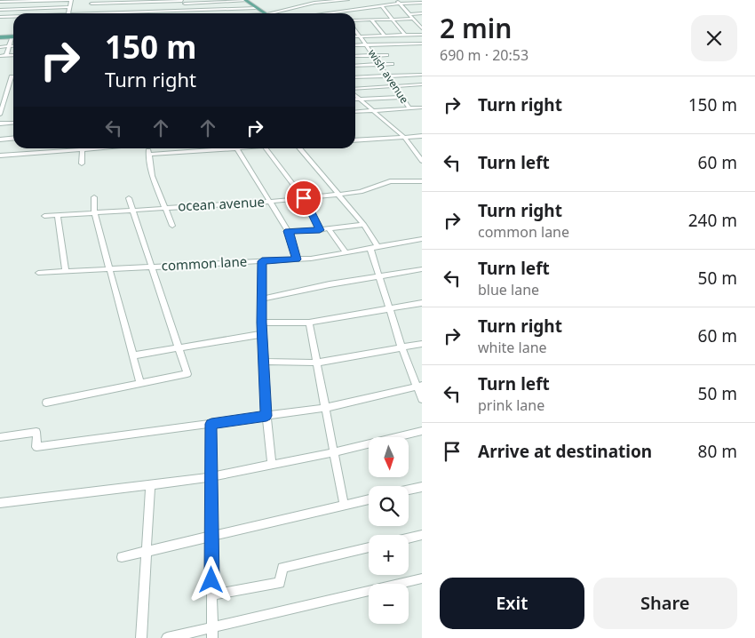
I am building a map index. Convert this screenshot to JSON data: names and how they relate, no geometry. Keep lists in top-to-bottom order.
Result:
{
  "streets": {
    "street": ["wish avenue", "ocean avenue", "common lane"]
  },
  "north": "bottom",
  "page": {
    "heading": ["2 min", "690 m · 20:53"],
    "turn": ["150 m", "Turn right"],
    "list": [
      {
        "name": "Turn right",
        "value": "150 m"
      },
      {
        "name": "Turn left",
        "value": "60 m"
      },
      {
        "name": "Turn right",
        "note": "common lane",
        "value": "240 m"
      },
      {
        "name": "Turn left",
        "note": "blue lane",
        "value": "50 m"
      },
      {
        "name": "Turn right",
        "note": "white lane",
        "value": "60 m"
      },
      {
        "name": "Turn left",
        "note": "prink lane",
        "value": "50 m"
      },
      {
        "name": "Arrive at destination",
        "value": "80 m"
      }
    ],
    "map_buttons": ["+", "−"],
    "buttons": ["Exit", "Share"]
  }
}
